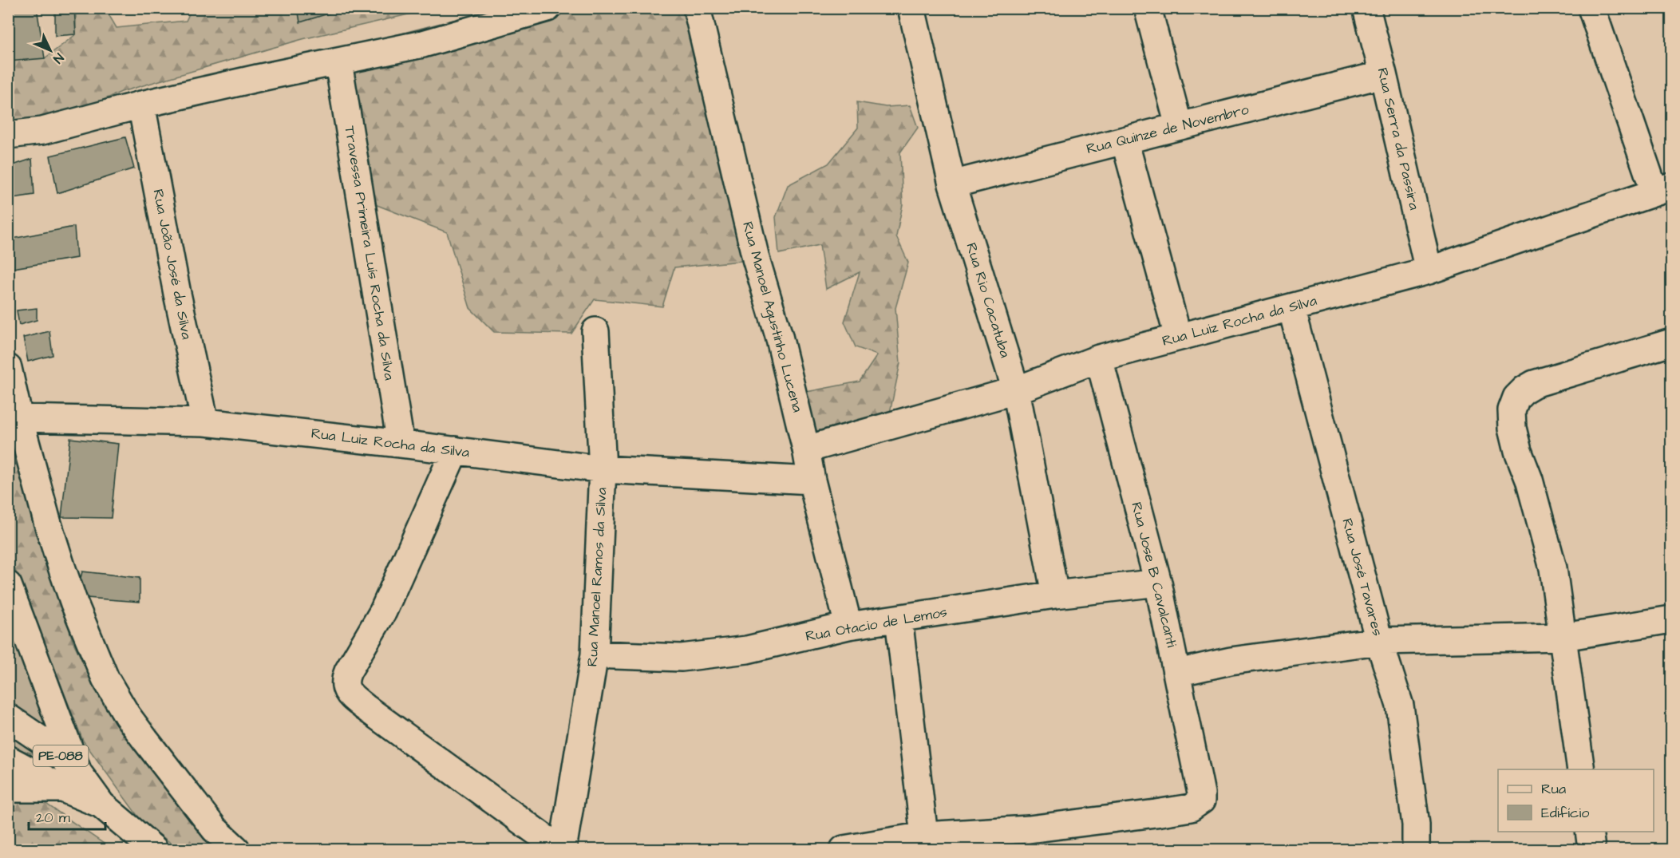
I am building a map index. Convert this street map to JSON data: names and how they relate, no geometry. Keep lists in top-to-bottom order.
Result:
{
  "streets": {
    "street": [
      "Rua Quinze de Novembro",
      "Rua Serra da Passira",
      "Travessa Primeira Luís Rocha da Silva",
      "Rua João José da Silva",
      "Rua Rio Cacatuba",
      "Rua Manoel Agustinho Lucena",
      "Rua Luiz Rocha da Silva",
      "Rua Jose B Cavalcanti",
      "Rua Manoel Ramos da Silva",
      "Rua José Tavares",
      "Rua Otacio de Lemos",
      "PE-088"
    ]
  },
  "crossings": [
    ["Rua Quinze de Novembro", "Rua Serra da Passira"],
    ["Rua Quinze de Novembro", "Rua Rio Cacatuba"],
    ["Rua Serra da Passira", "Rua Luiz Rocha da Silva"],
    ["Travessa Primeira Luís Rocha da Silva", "Rua Luiz Rocha da Silva"],
    ["Rua João José da Silva", "Rua Luiz Rocha da Silva"],
    ["Rua Rio Cacatuba", "Rua Luiz Rocha da Silva"],
    ["Rua Rio Cacatuba", "Rua Otacio de Lemos"],
    ["Rua Manoel Agustinho Lucena", "Rua Luiz Rocha da Silva"],
    ["Rua Manoel Agustinho Lucena", "Rua Otacio de Lemos"],
    ["Rua Luiz Rocha da Silva", "Rua Jose B Cavalcanti"],
    ["Rua Luiz Rocha da Silva", "Rua Manoel Ramos da Silva"],
    ["Rua Luiz Rocha da Silva", "Rua José Tavares"],
    ["Rua Jose B Cavalcanti", "Rua Otacio de Lemos"],
    ["Rua Manoel Ramos da Silva", "Rua Otacio de Lemos"]
  ],
  "legend": ["Rua", "Edifício"],
  "scale_bar": "20 m",
  "north": "bottom right"
}
